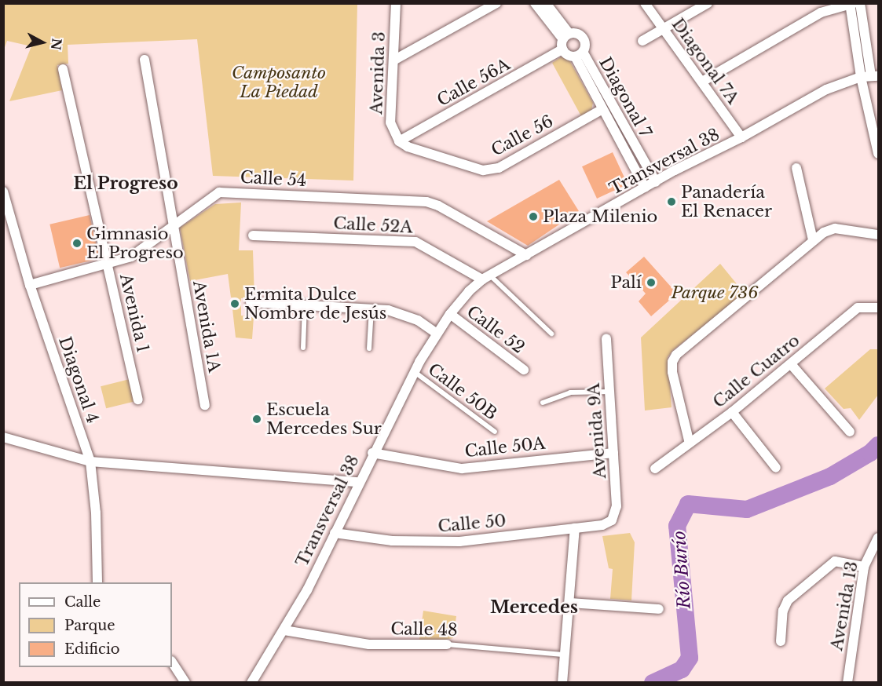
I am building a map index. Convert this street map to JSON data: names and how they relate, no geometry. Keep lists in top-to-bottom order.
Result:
{
  "streets": {
    "street": [
      "Diagonal 7A",
      "Avenida 3",
      "Calle 56A",
      "Diagonal 7",
      "Calle 56",
      "Transversal 38",
      "Calle 54",
      "Calle 52A",
      "Avenida 1",
      "Avenida 1A",
      "Calle 52",
      "Calle Cuatro",
      "Diagonal 4",
      "Avenida 9A",
      "Calle 50A",
      "Calle 50",
      "Avenida 13",
      "Calle 48"
    ],
    "lane": ["Calle 50B"]
  },
  "crossings": [
    ["Diagonal 7A", "Transversal 38"],
    ["Avenida 3", "Calle 56A"],
    ["Avenida 3", "Calle 56"],
    ["Calle 56A", "Diagonal 7"],
    ["Calle 56A", "Calle 56"],
    ["Diagonal 7", "Calle 56"],
    ["Diagonal 7", "Transversal 38"],
    ["Transversal 38", "Calle 54"],
    ["Transversal 38", "Calle 52A"],
    ["Transversal 38", "Calle 52"],
    ["Transversal 38", "Calle 50B"],
    ["Transversal 38", "Calle 50A"],
    ["Transversal 38", "Calle 50"],
    ["Transversal 38", "Calle 48"],
    ["Calle 54", "Avenida 1"],
    ["Calle 54", "Avenida 1A"],
    ["Calle 54", "Diagonal 4"],
    ["Avenida 9A", "Calle 50A"],
    ["Avenida 9A", "Calle 50"]
  ],
  "districts": ["El Progreso", "Mercedes"],
  "water": ["Río Burío"],
  "parks": ["Camposanto La Piedad", "Parque 736"],
  "places": [
    "Panadería El Renacer",
    "Plaza Milenio",
    "Gimnasio El Progreso",
    "Palí",
    "Ermita Dulce Nombre de Jesús",
    "Escuela Mercedes Sur"
  ],
  "legend": ["Calle", "Parque", "Edificio"],
  "north": "right"
}
